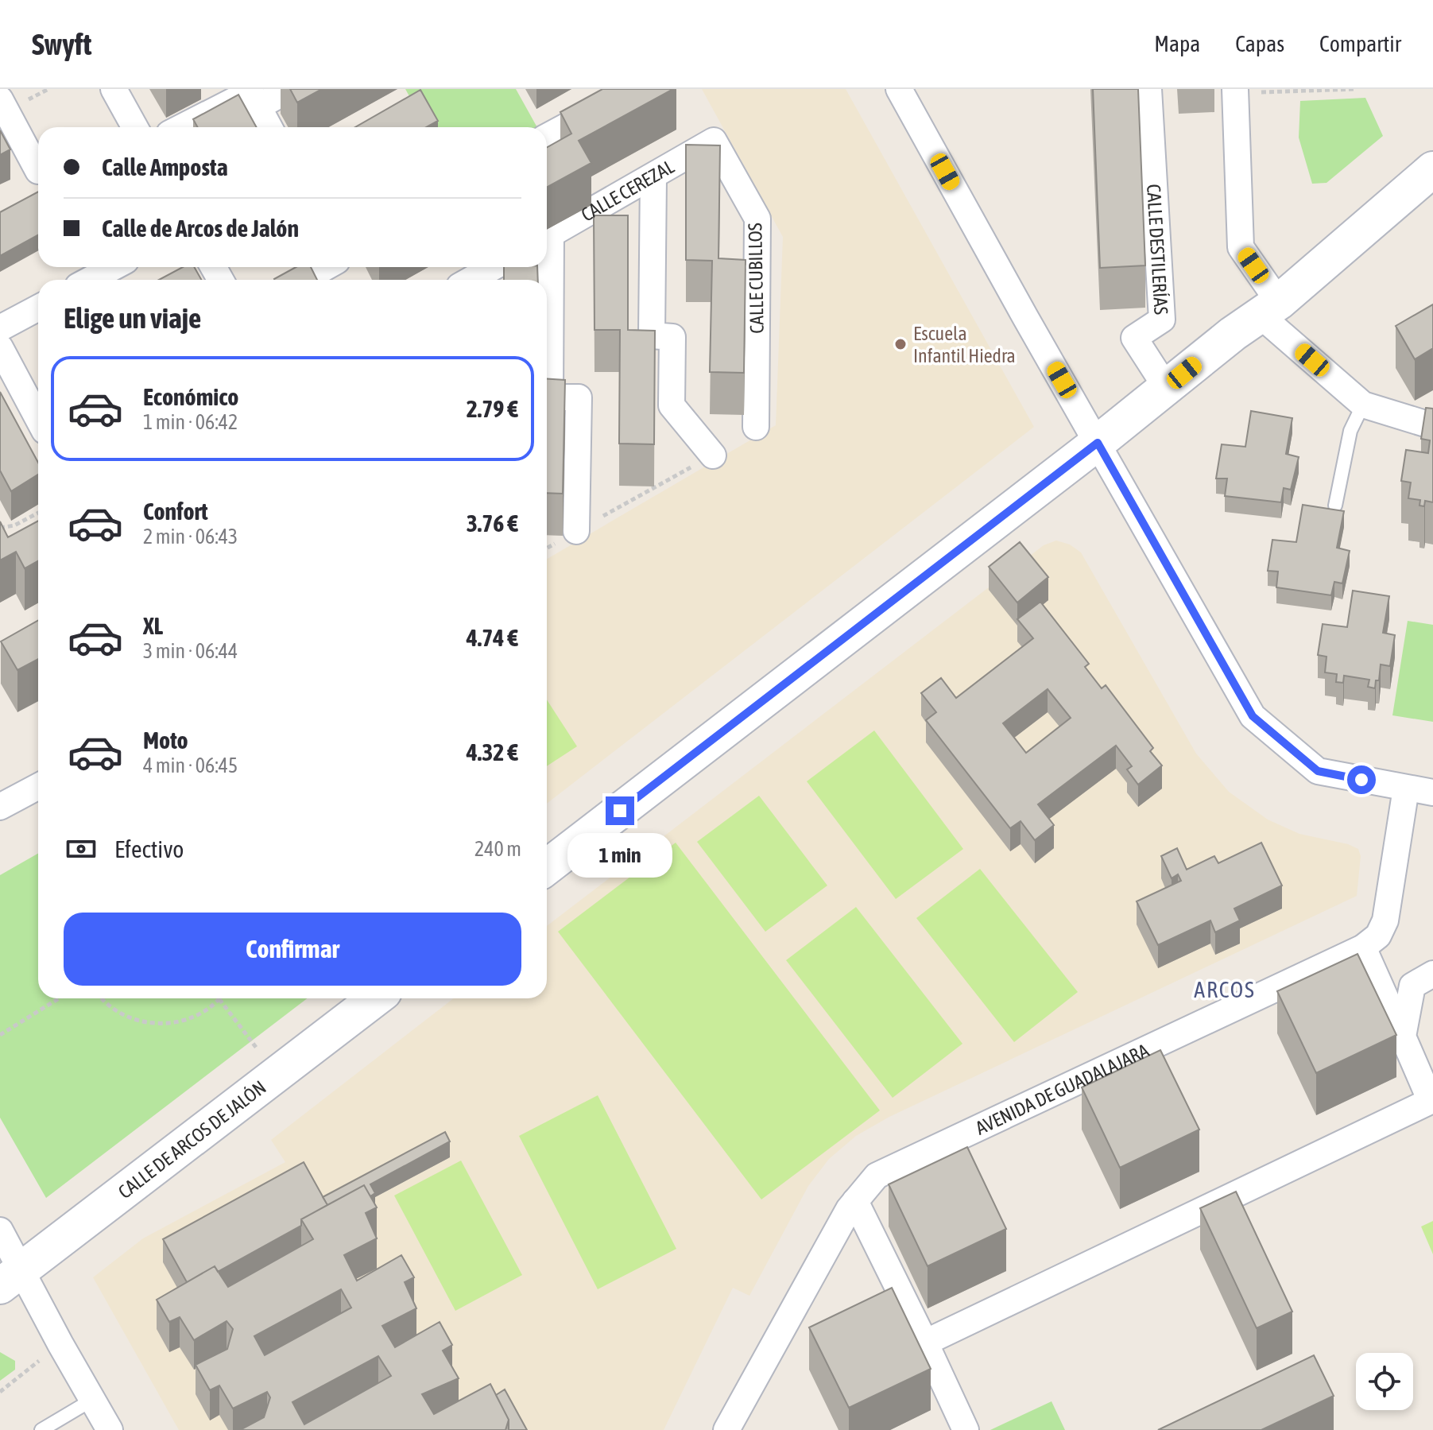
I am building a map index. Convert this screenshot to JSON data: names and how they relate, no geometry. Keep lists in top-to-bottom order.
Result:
{
  "streets": {
    "street": [
      "CALLE CEREZAL",
      "CALLE DESTILERÍAS",
      "CALLE CUBILLOS",
      "AVENIDA DE GUADALAJARA",
      "CALLE DE ARCOS DE JALÓN"
    ]
  },
  "crossings": [
    ["CALLE CEREZAL", "CALLE CUBILLOS"]
  ],
  "districts": ["ARCOS"],
  "places": ["Escuela Infantil Hiedra"],
  "page": {
    "header": "Swyft",
    "nav": ["Mapa", "Capas", "Compartir"],
    "banner": ["Calle Amposta", "Calle de Arcos de Jalón"],
    "heading": "Elige un viaje",
    "list": [
      {
        "name": "Económico",
        "note": "1 min · 06:42",
        "value": "2.79 €"
      },
      {
        "name": "Confort",
        "note": "2 min · 06:43",
        "value": "3.76 €"
      },
      {
        "name": "XL",
        "note": "3 min · 06:44",
        "value": "4.74 €"
      },
      {
        "name": "Moto",
        "note": "4 min · 06:45",
        "value": "4.32 €"
      }
    ],
    "pay": ["Efectivo", "240 m"],
    "bubble": "1 min",
    "buttons": "Confirmar"
  }
}
